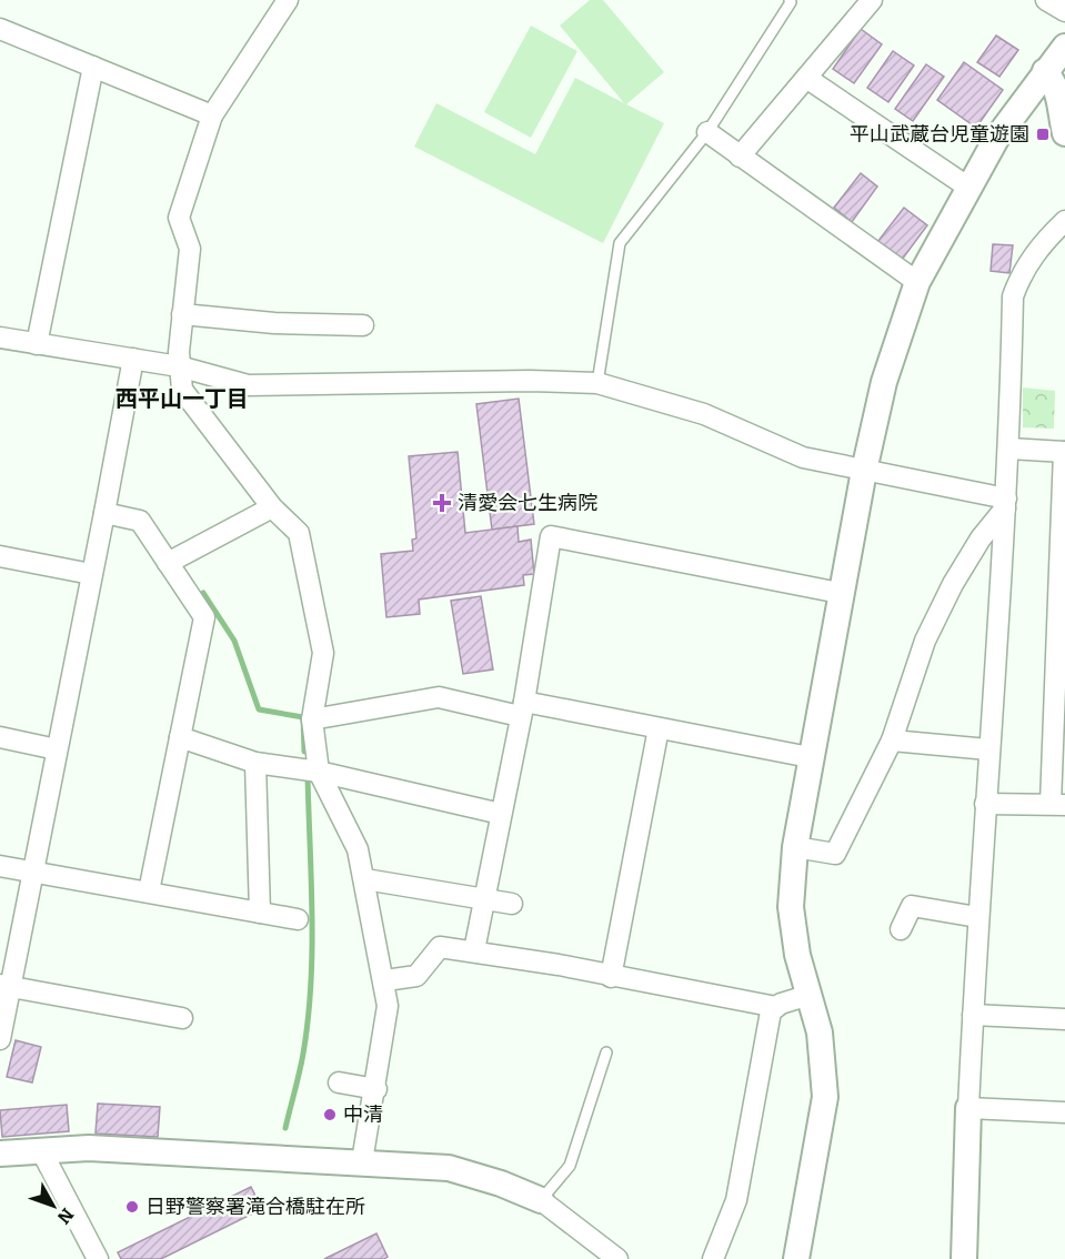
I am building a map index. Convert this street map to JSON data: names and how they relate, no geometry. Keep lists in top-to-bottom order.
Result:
{
  "districts": ["西平山一丁目"],
  "places": {
    "transit": ["平山武蔵台児童遊園"],
    "health": ["清愛会七生病院"],
    "other": ["中清", "日野警察署滝合橋駐在所"]
  },
  "north": "bottom right"
}
